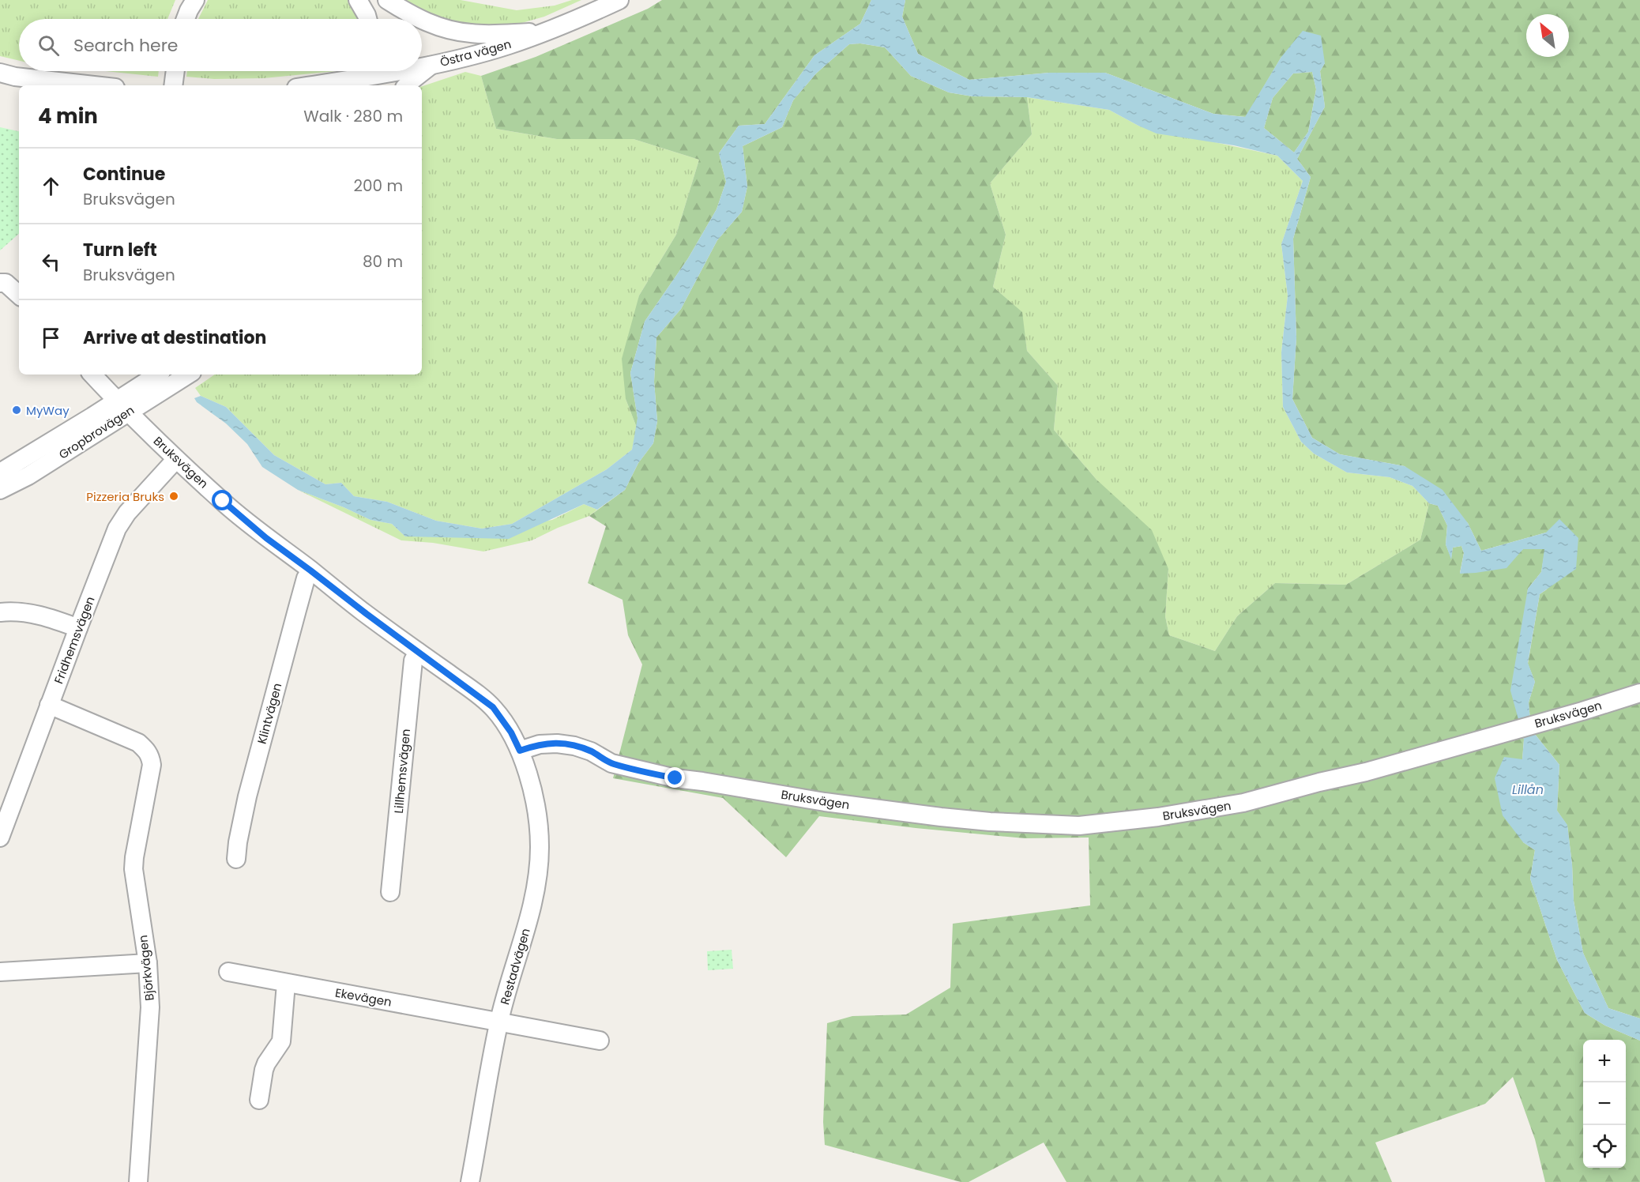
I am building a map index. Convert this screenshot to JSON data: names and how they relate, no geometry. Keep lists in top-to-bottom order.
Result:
{
  "streets": {
    "street": [
      "Östra vägen",
      "Gropbrovägen",
      "Bruksvägen",
      "Fridhemsvägen",
      "Klintvägen",
      "Lillhemsvägen",
      "Restadvägen",
      "Björkvägen",
      "Ekevägen"
    ]
  },
  "crossings": [
    ["Gropbrovägen", "Bruksvägen"],
    ["Bruksvägen", "Fridhemsvägen"],
    ["Bruksvägen", "Klintvägen"],
    ["Bruksvägen", "Lillhemsvägen"],
    ["Bruksvägen", "Restadvägen"],
    ["Fridhemsvägen", "Björkvägen"],
    ["Restadvägen", "Ekevägen"]
  ],
  "water": ["Lillån"],
  "places": ["MyWay", "Pizzeria Bruks"],
  "north": "top left",
  "page": {
    "search": "Search here",
    "heading": ["4 min", "Walk · 280 m"],
    "list": [
      ["Continue", "Bruksvägen", "200 m"],
      ["Turn left", "Bruksvägen", "80 m"],
      "Arrive at destination"
    ],
    "map_buttons": ["+", "−"]
  }
}
